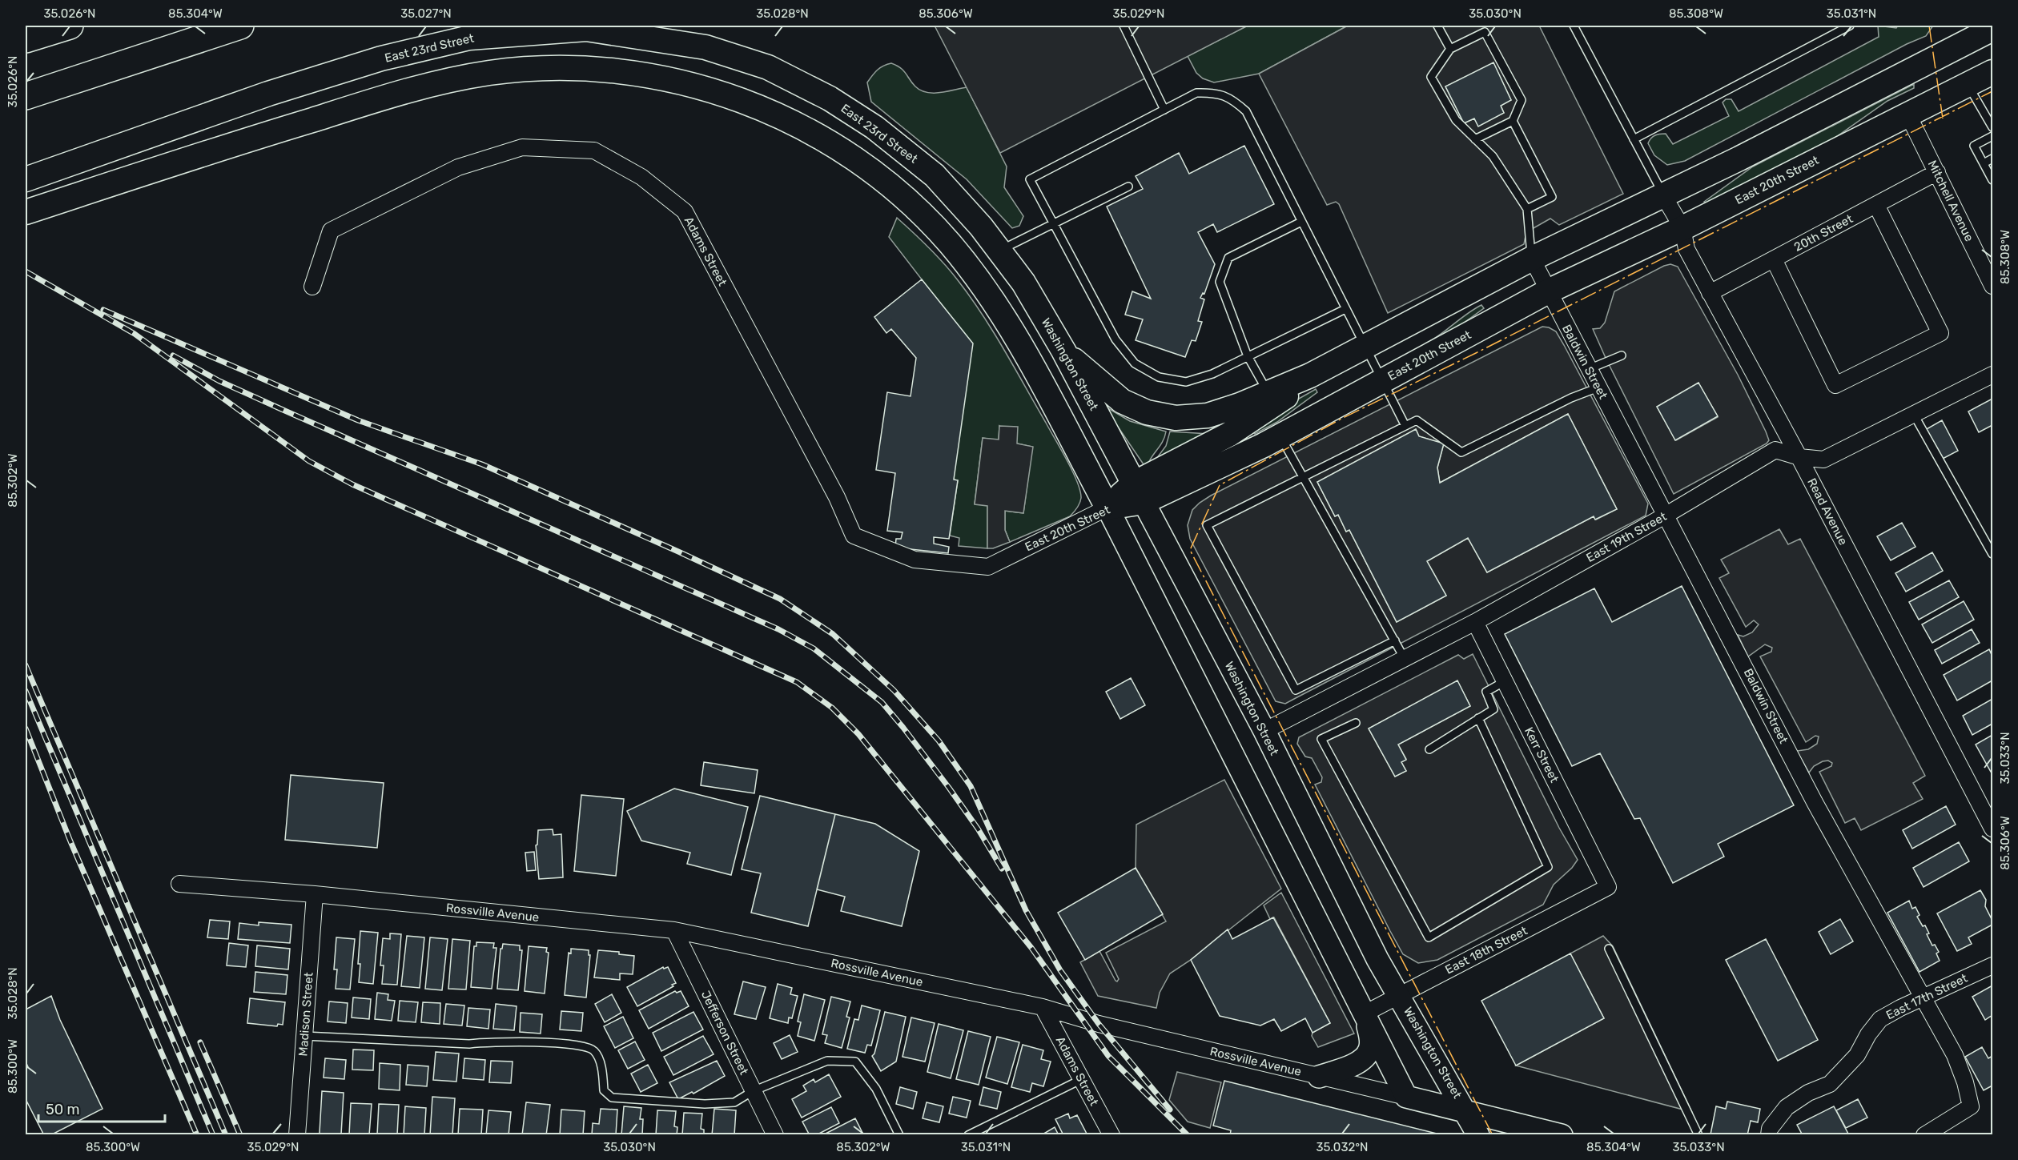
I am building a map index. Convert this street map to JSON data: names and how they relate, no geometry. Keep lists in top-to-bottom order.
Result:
{
  "streets": {
    "main road": ["East 23rd Street", "East 20th Street", "Washington Street"],
    "street": [
      "Mitchell Avenue",
      "20th Street",
      "Adams Street",
      "Baldwin Street",
      "Read Avenue",
      "East 19th Street",
      "Kerr Street",
      "Rossville Avenue",
      "East 18th Street",
      "East 17th Street",
      "Madison Street",
      "Jefferson Street"
    ]
  },
  "crossings": [
    ["East 23rd Street", "Washington Street"],
    ["East 20th Street", "Mitchell Avenue"],
    ["East 20th Street", "Adams Street"],
    ["East 20th Street", "Baldwin Street"],
    ["East 20th Street", "Washington Street"],
    ["East 20th Street", "Read Avenue"],
    ["Mitchell Avenue", "20th Street"],
    ["20th Street", "Read Avenue"],
    ["Adams Street", "Rossville Avenue"],
    ["Baldwin Street", "East 19th Street"],
    ["Baldwin Street", "East 17th Street"],
    ["Washington Street", "East 19th Street"],
    ["Washington Street", "Rossville Avenue"],
    ["Washington Street", "East 18th Street"],
    ["Read Avenue", "East 19th Street"],
    ["East 19th Street", "Kerr Street"],
    ["Kerr Street", "East 18th Street"],
    ["Rossville Avenue", "Madison Street"],
    ["Rossville Avenue", "Jefferson Street"]
  ],
  "scale_bar": "50 m",
  "coordinates": [
    "35.026°N",
    "85.304°W",
    "35.027°N",
    "35.028°N",
    "85.306°W",
    "35.029°N",
    "35.030°N",
    "85.308°W",
    "35.031°N",
    "85.302°W",
    "35.033°N",
    "85.300°W",
    "35.032°N"
  ]
}
